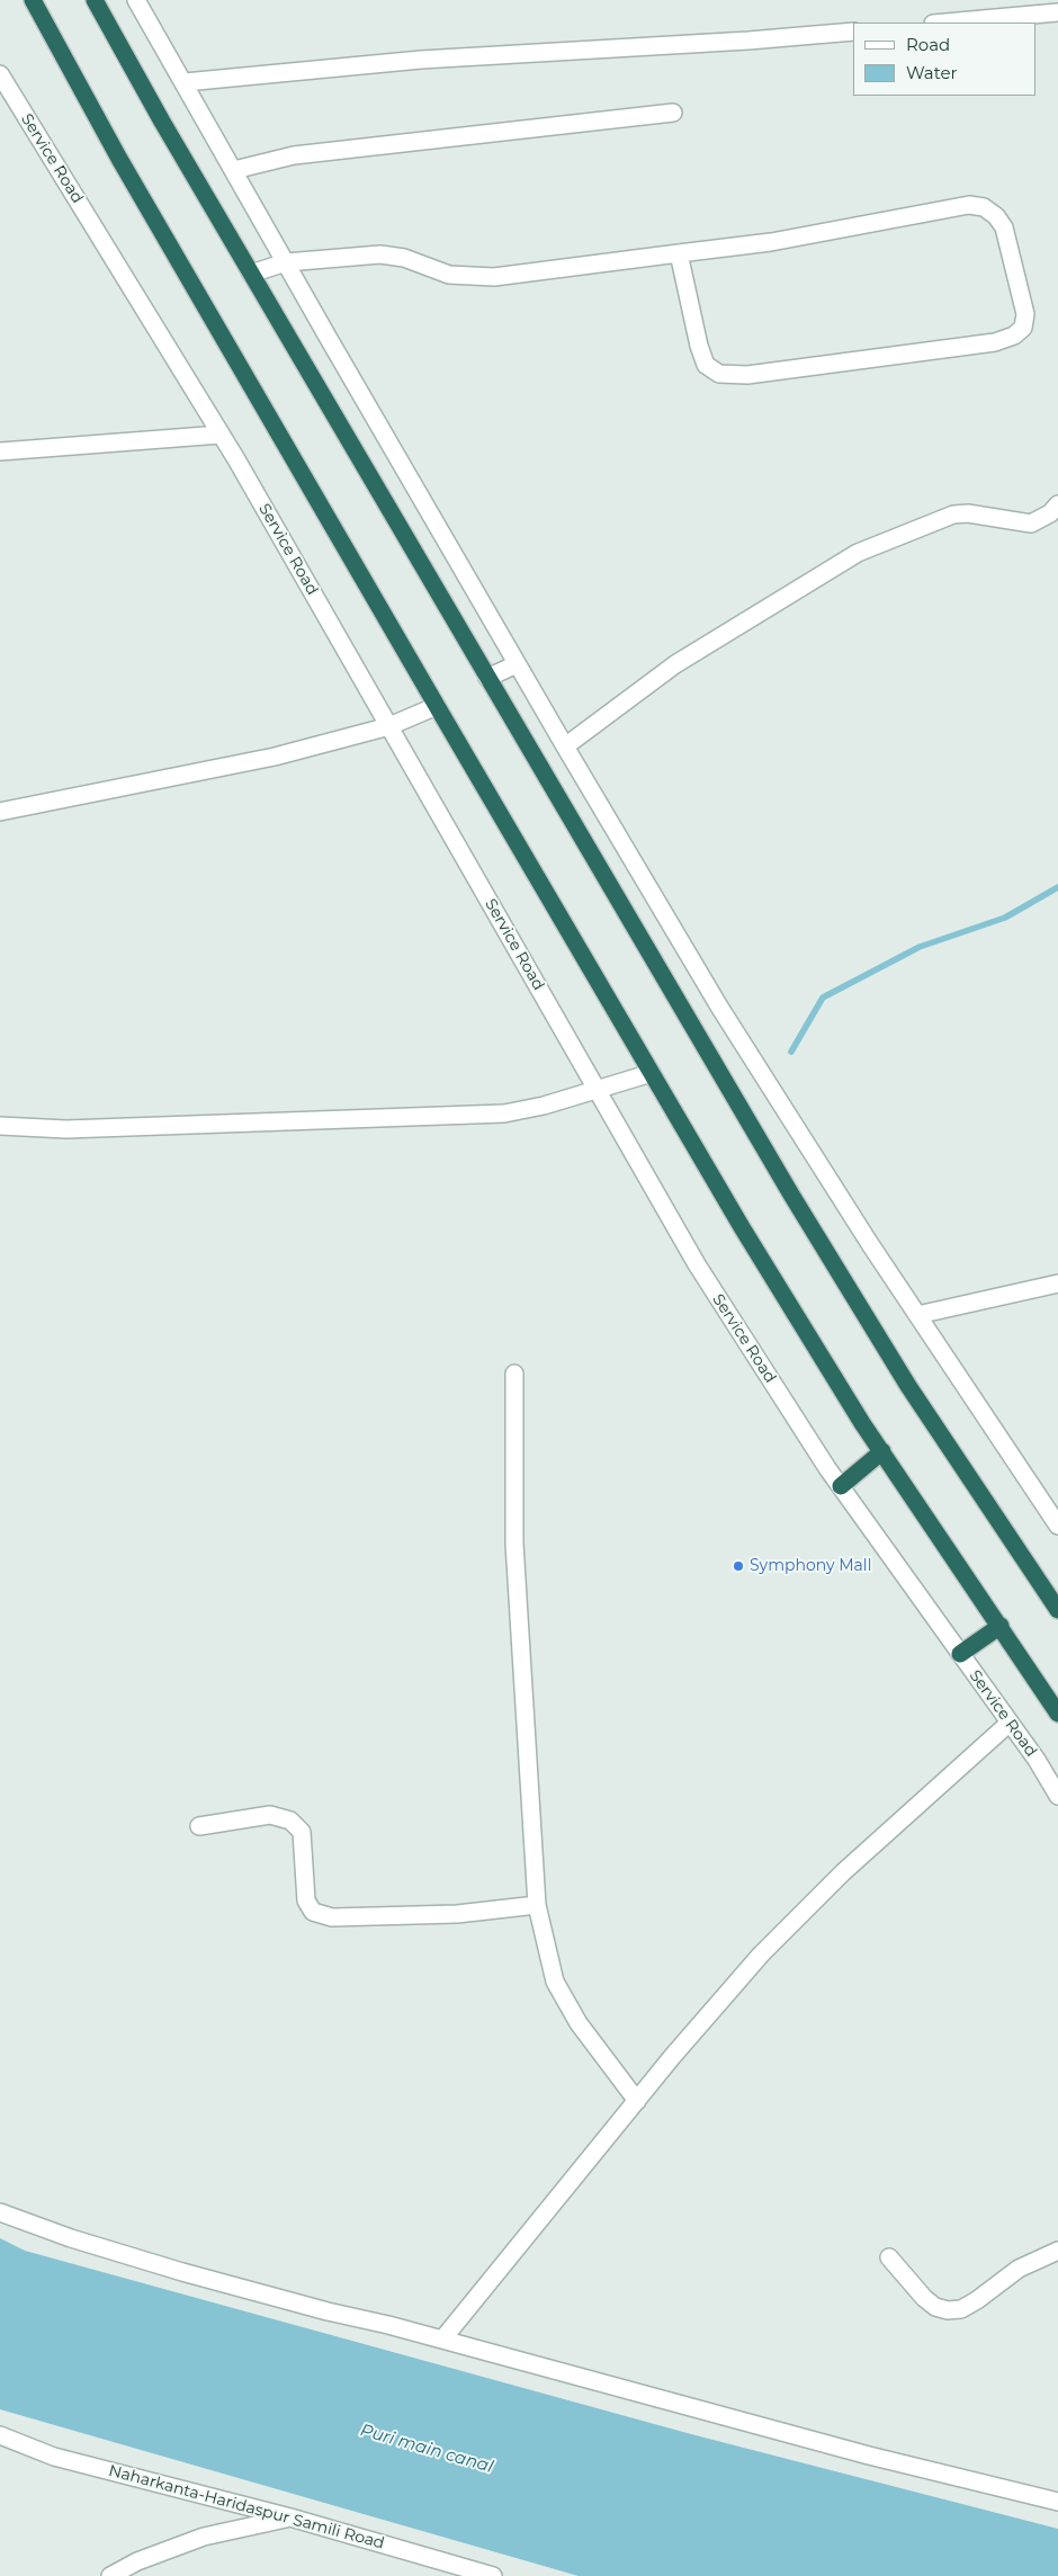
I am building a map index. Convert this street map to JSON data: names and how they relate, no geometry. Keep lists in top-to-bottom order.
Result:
{
  "streets": {
    "street": ["Service Road", "Naharkanta-Haridaspur Samili Road"]
  },
  "water": ["Puri main canal"],
  "places": ["Symphony Mall"],
  "legend": ["Road", "Water"]
}
